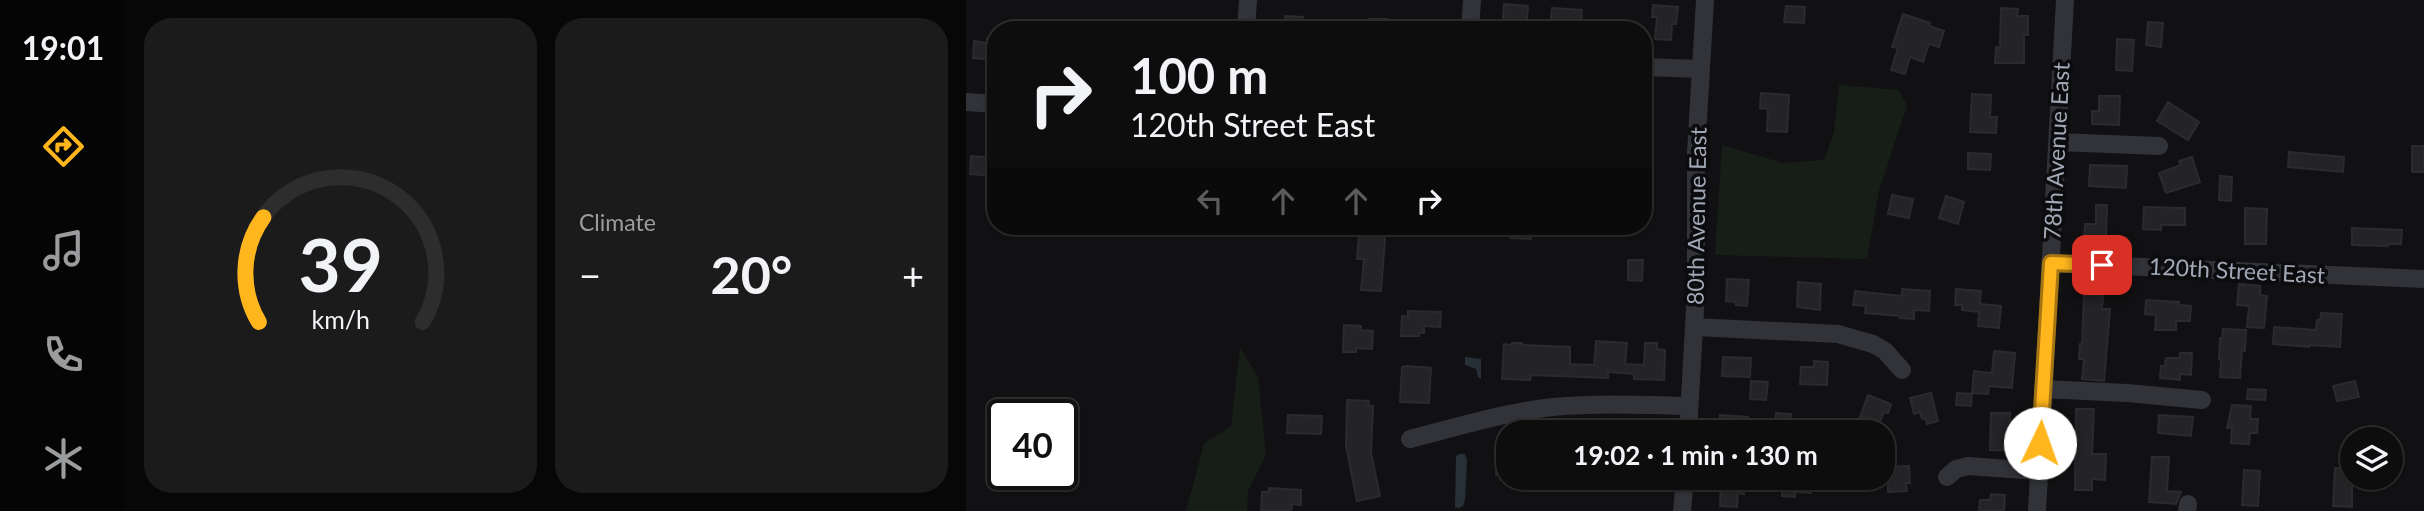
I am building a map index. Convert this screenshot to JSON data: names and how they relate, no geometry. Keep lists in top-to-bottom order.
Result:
{
  "streets": {
    "street": ["78th Avenue East", "80th Avenue East", "120th Street East"]
  },
  "crossings": [
    ["78th Avenue East", "120th Street East"]
  ],
  "page": {
    "tabs": "19:01",
    "tile": "Climate",
    "turn": ["100 m", "120th Street East"],
    "heat": ["−", "20°", "+"],
    "limit": "40",
    "trip": "19:02 · 1 min · 130 m",
    "gauge": ["39", "km/h"]
  }
}
